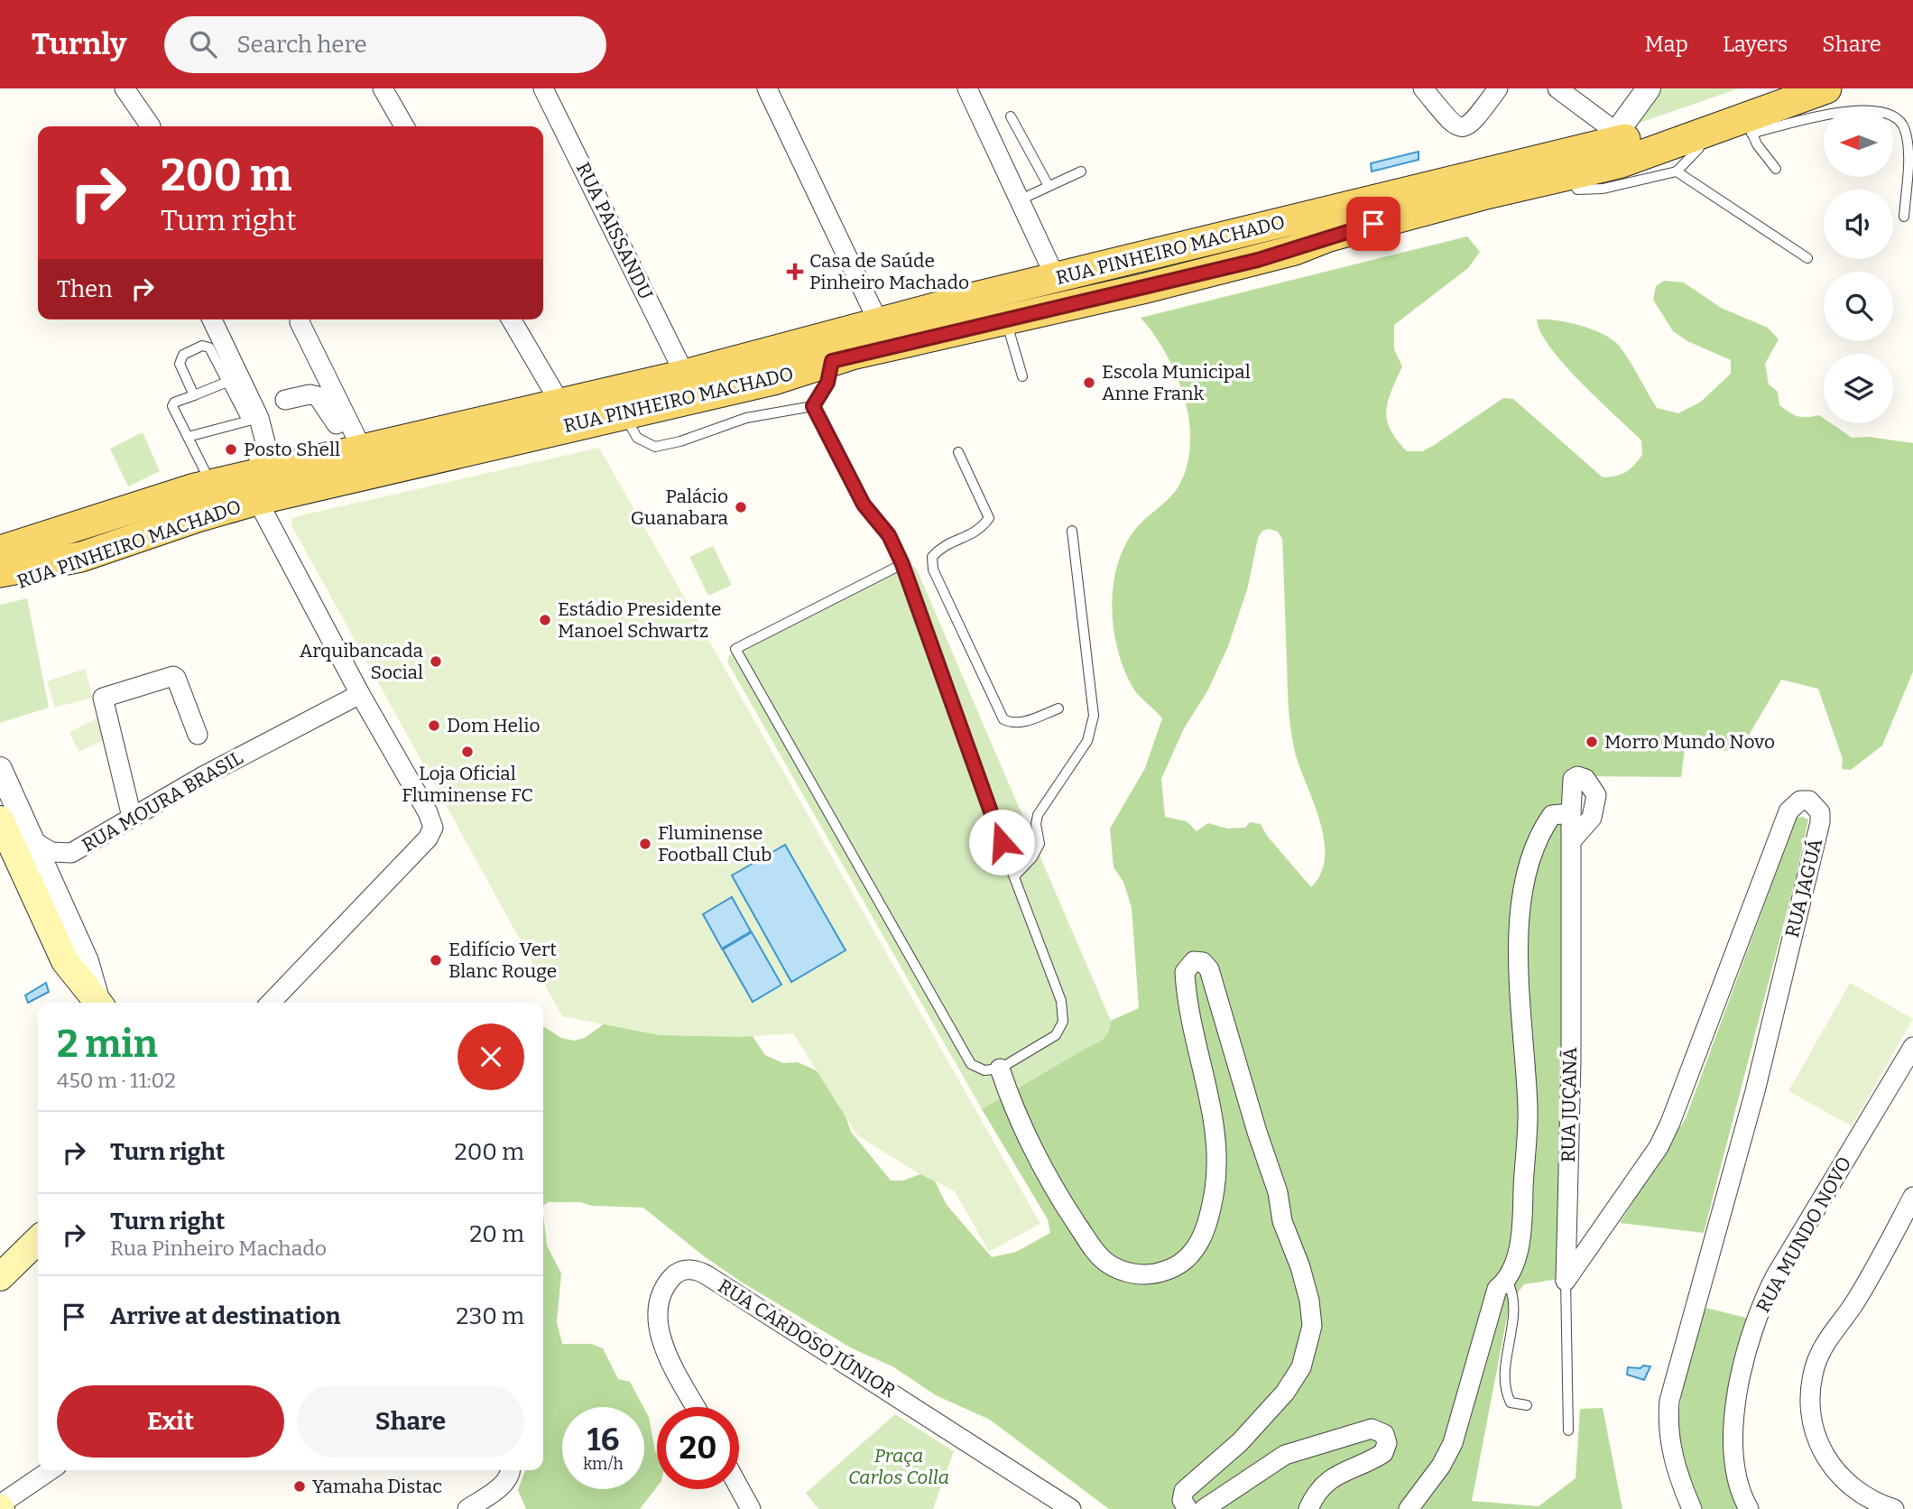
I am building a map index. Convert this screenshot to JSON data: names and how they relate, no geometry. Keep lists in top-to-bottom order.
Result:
{
  "streets": {
    "main road": ["RUA PINHEIRO MACHADO"],
    "street": [
      "RUA PAISSANDU",
      "RUA MOURA BRASIL",
      "RUA JAGUÁ",
      "RUA JUÇANÃ",
      "RUA MUNDO NOVO",
      "RUA CARDOSO JÚNIOR"
    ]
  },
  "crossings": [
    ["RUA PAISSANDU", "RUA PINHEIRO MACHADO"],
    ["RUA JAGUÁ", "RUA JUÇANÃ"]
  ],
  "parks": ["Praça Carlos Colla"],
  "places": {
    "health": ["Casa de Saúde Pinheiro Machado"],
    "other": [
      "Escola Municipal Anne Frank",
      "Posto Shell",
      "Palácio Guanabara",
      "Estádio Presidente Manoel Schwartz",
      "Arquibancada Social",
      "Dom Helio",
      "Morro Mundo Novo",
      "Loja Oficial Fluminense FC",
      "Fluminense Football Club",
      "Edifício Vert Blanc Rouge",
      "Yamaha Distac"
    ]
  },
  "north": "left",
  "page": {
    "header": "Turnly",
    "search": "Search here",
    "nav": ["Map", "Layers", "Share"],
    "turn": ["200 m", "Turn right"],
    "then": "Then",
    "heading": ["2 min", "450 m · 11:02"],
    "list": [
      {
        "name": "Turn right",
        "value": "200 m"
      },
      {
        "name": "Turn right",
        "note": "Rua Pinheiro Machado",
        "value": "20 m"
      },
      {
        "name": "Arrive at destination",
        "value": "230 m"
      }
    ],
    "buttons": ["Exit", "Share"],
    "speed": "16 km/h",
    "limit": "20"
  }
}
